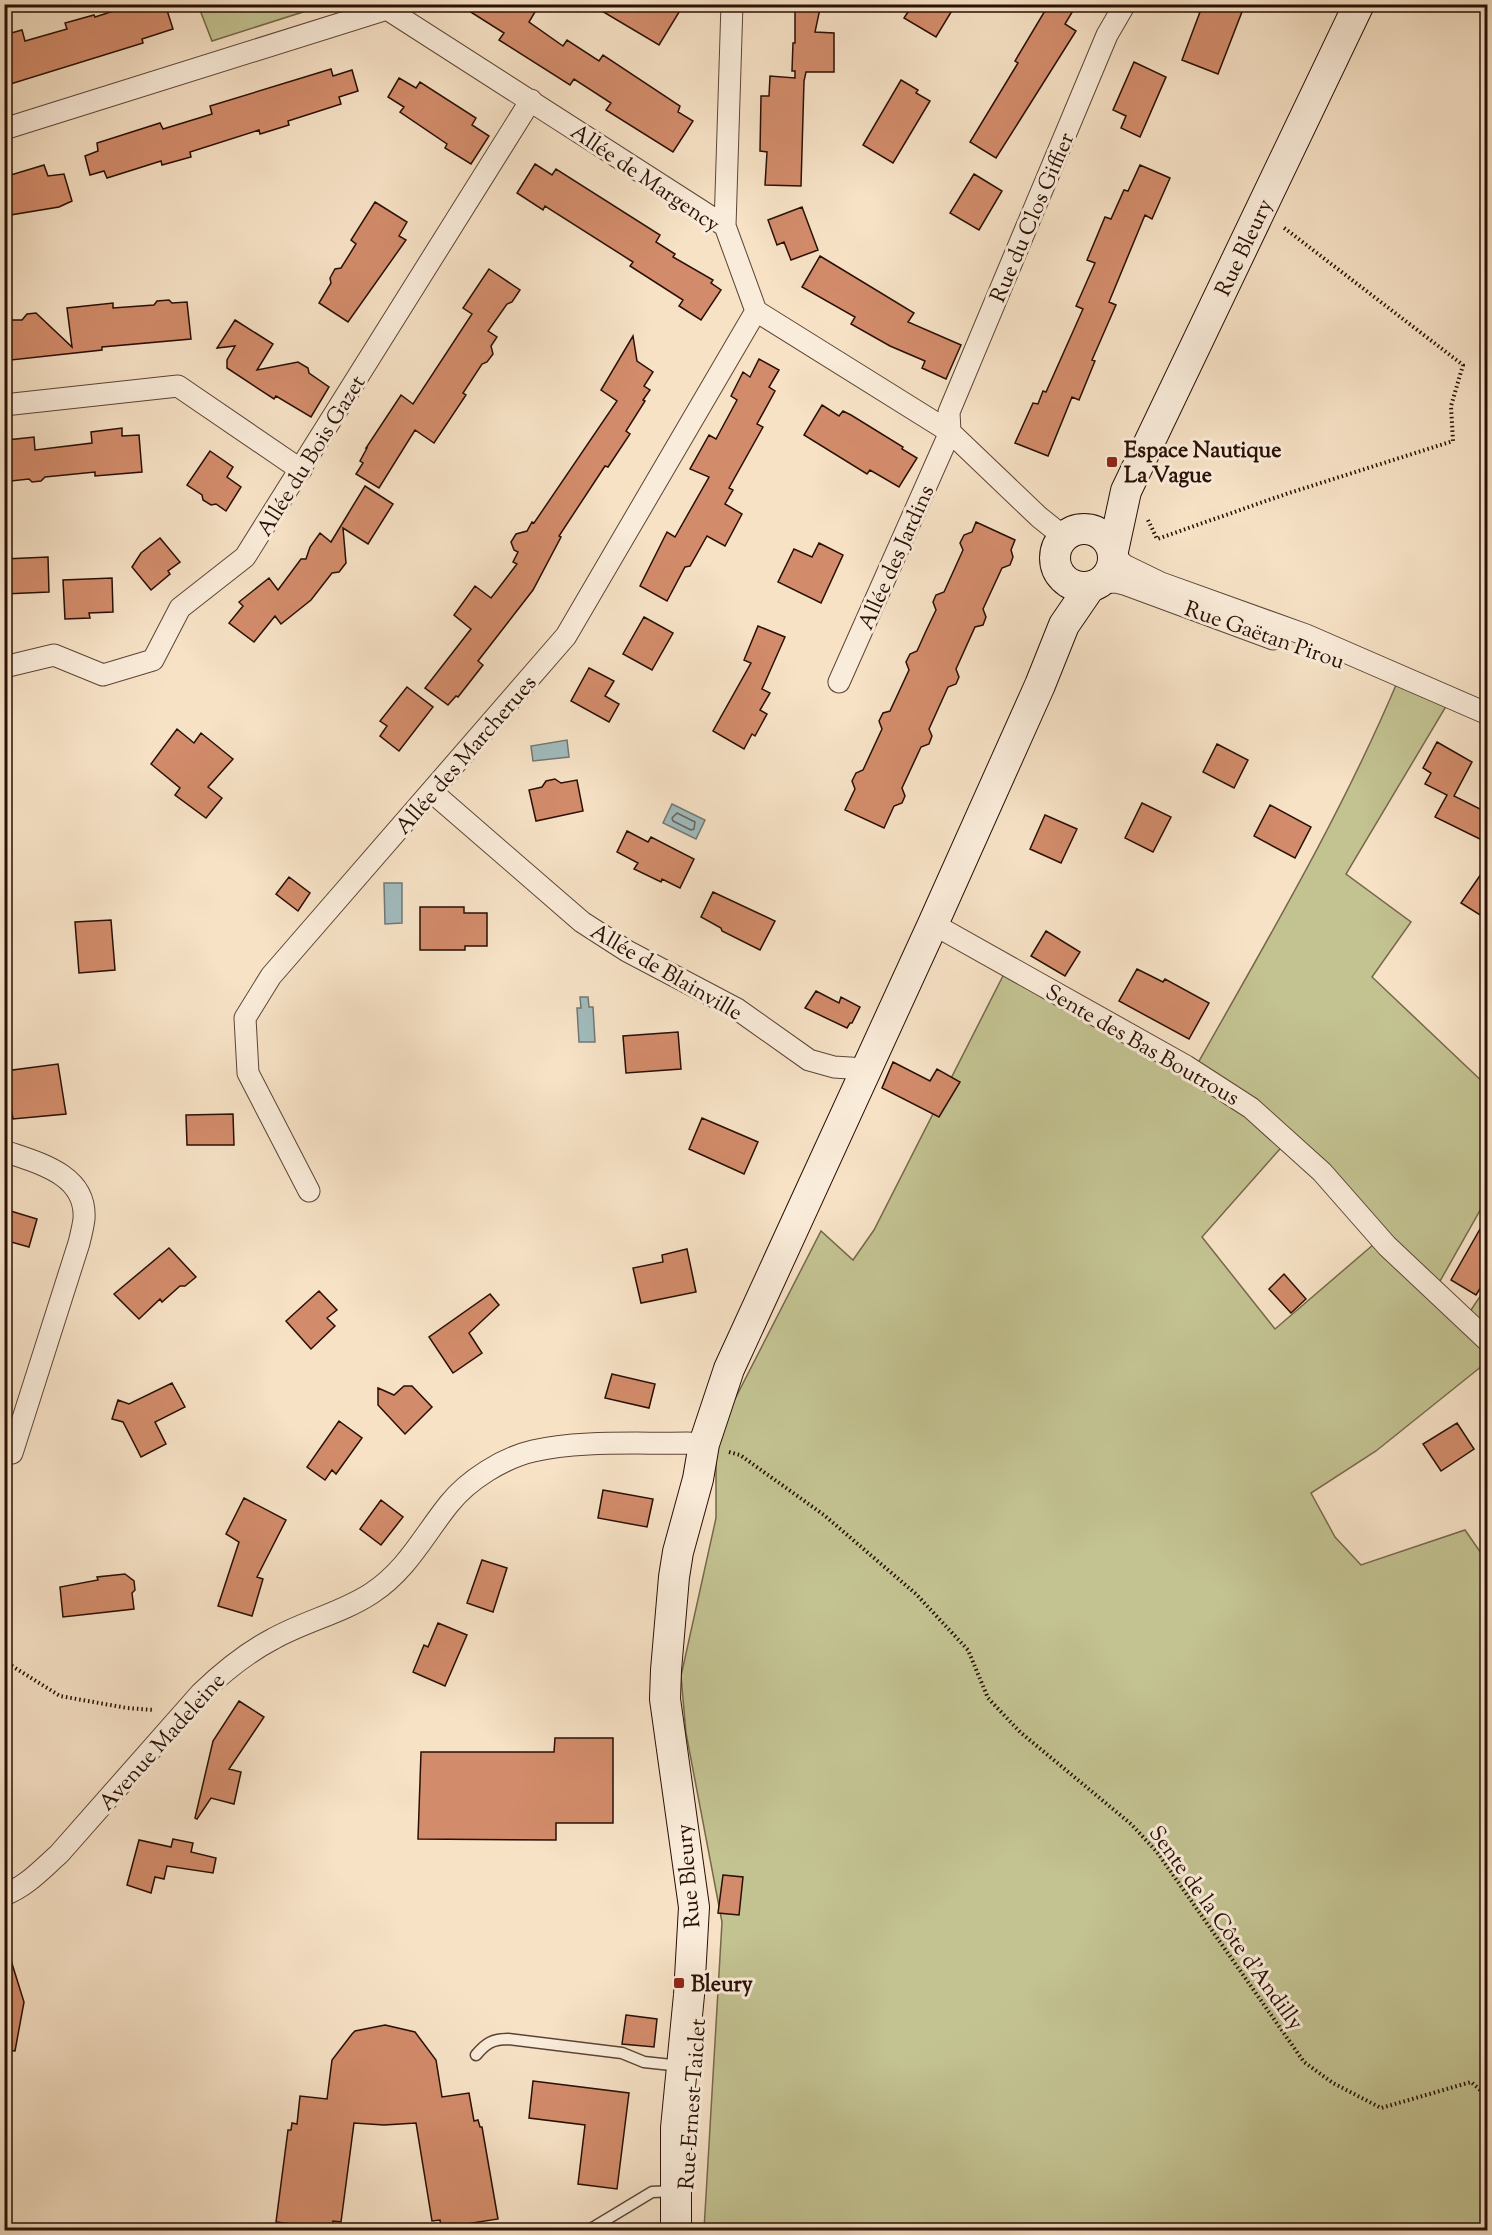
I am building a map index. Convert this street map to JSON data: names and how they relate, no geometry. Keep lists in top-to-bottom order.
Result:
{
  "streets": {
    "street": [
      "Allée de Margency",
      "Rue du Clos Giffier",
      "Rue Bleury",
      "Allée du Bois Gazet",
      "Allée des Jardins",
      "Rue Gaëtan Pirou",
      "Allée des Marcherues",
      "Allée de Blainville",
      "Sente des Bas Boutrous",
      "Avenue Madeleine",
      "Rue Ernest Taiclet"
    ],
    "path": ["Sente de la Côte d'Andilly"]
  },
  "crossings": [
    ["Allée de Margency", "Allée du Bois Gazet"],
    ["Allée de Margency", "Allée des Marcherues"],
    ["Rue du Clos Giffier", "Allée des Jardins"],
    ["Rue Bleury", "Rue Gaëtan Pirou"],
    ["Rue Bleury", "Avenue Madeleine"],
    ["Rue Bleury", "Sente de la Côte d'Andilly"],
    ["Rue Bleury", "Rue Ernest Taiclet"],
    ["Allée des Marcherues", "Allée de Blainville"],
    ["Avenue Madeleine", "Sente de la Côte d'Andilly"]
  ],
  "places": {
    "transit": ["Espace Nautique La Vague", "Bleury"]
  }
}
